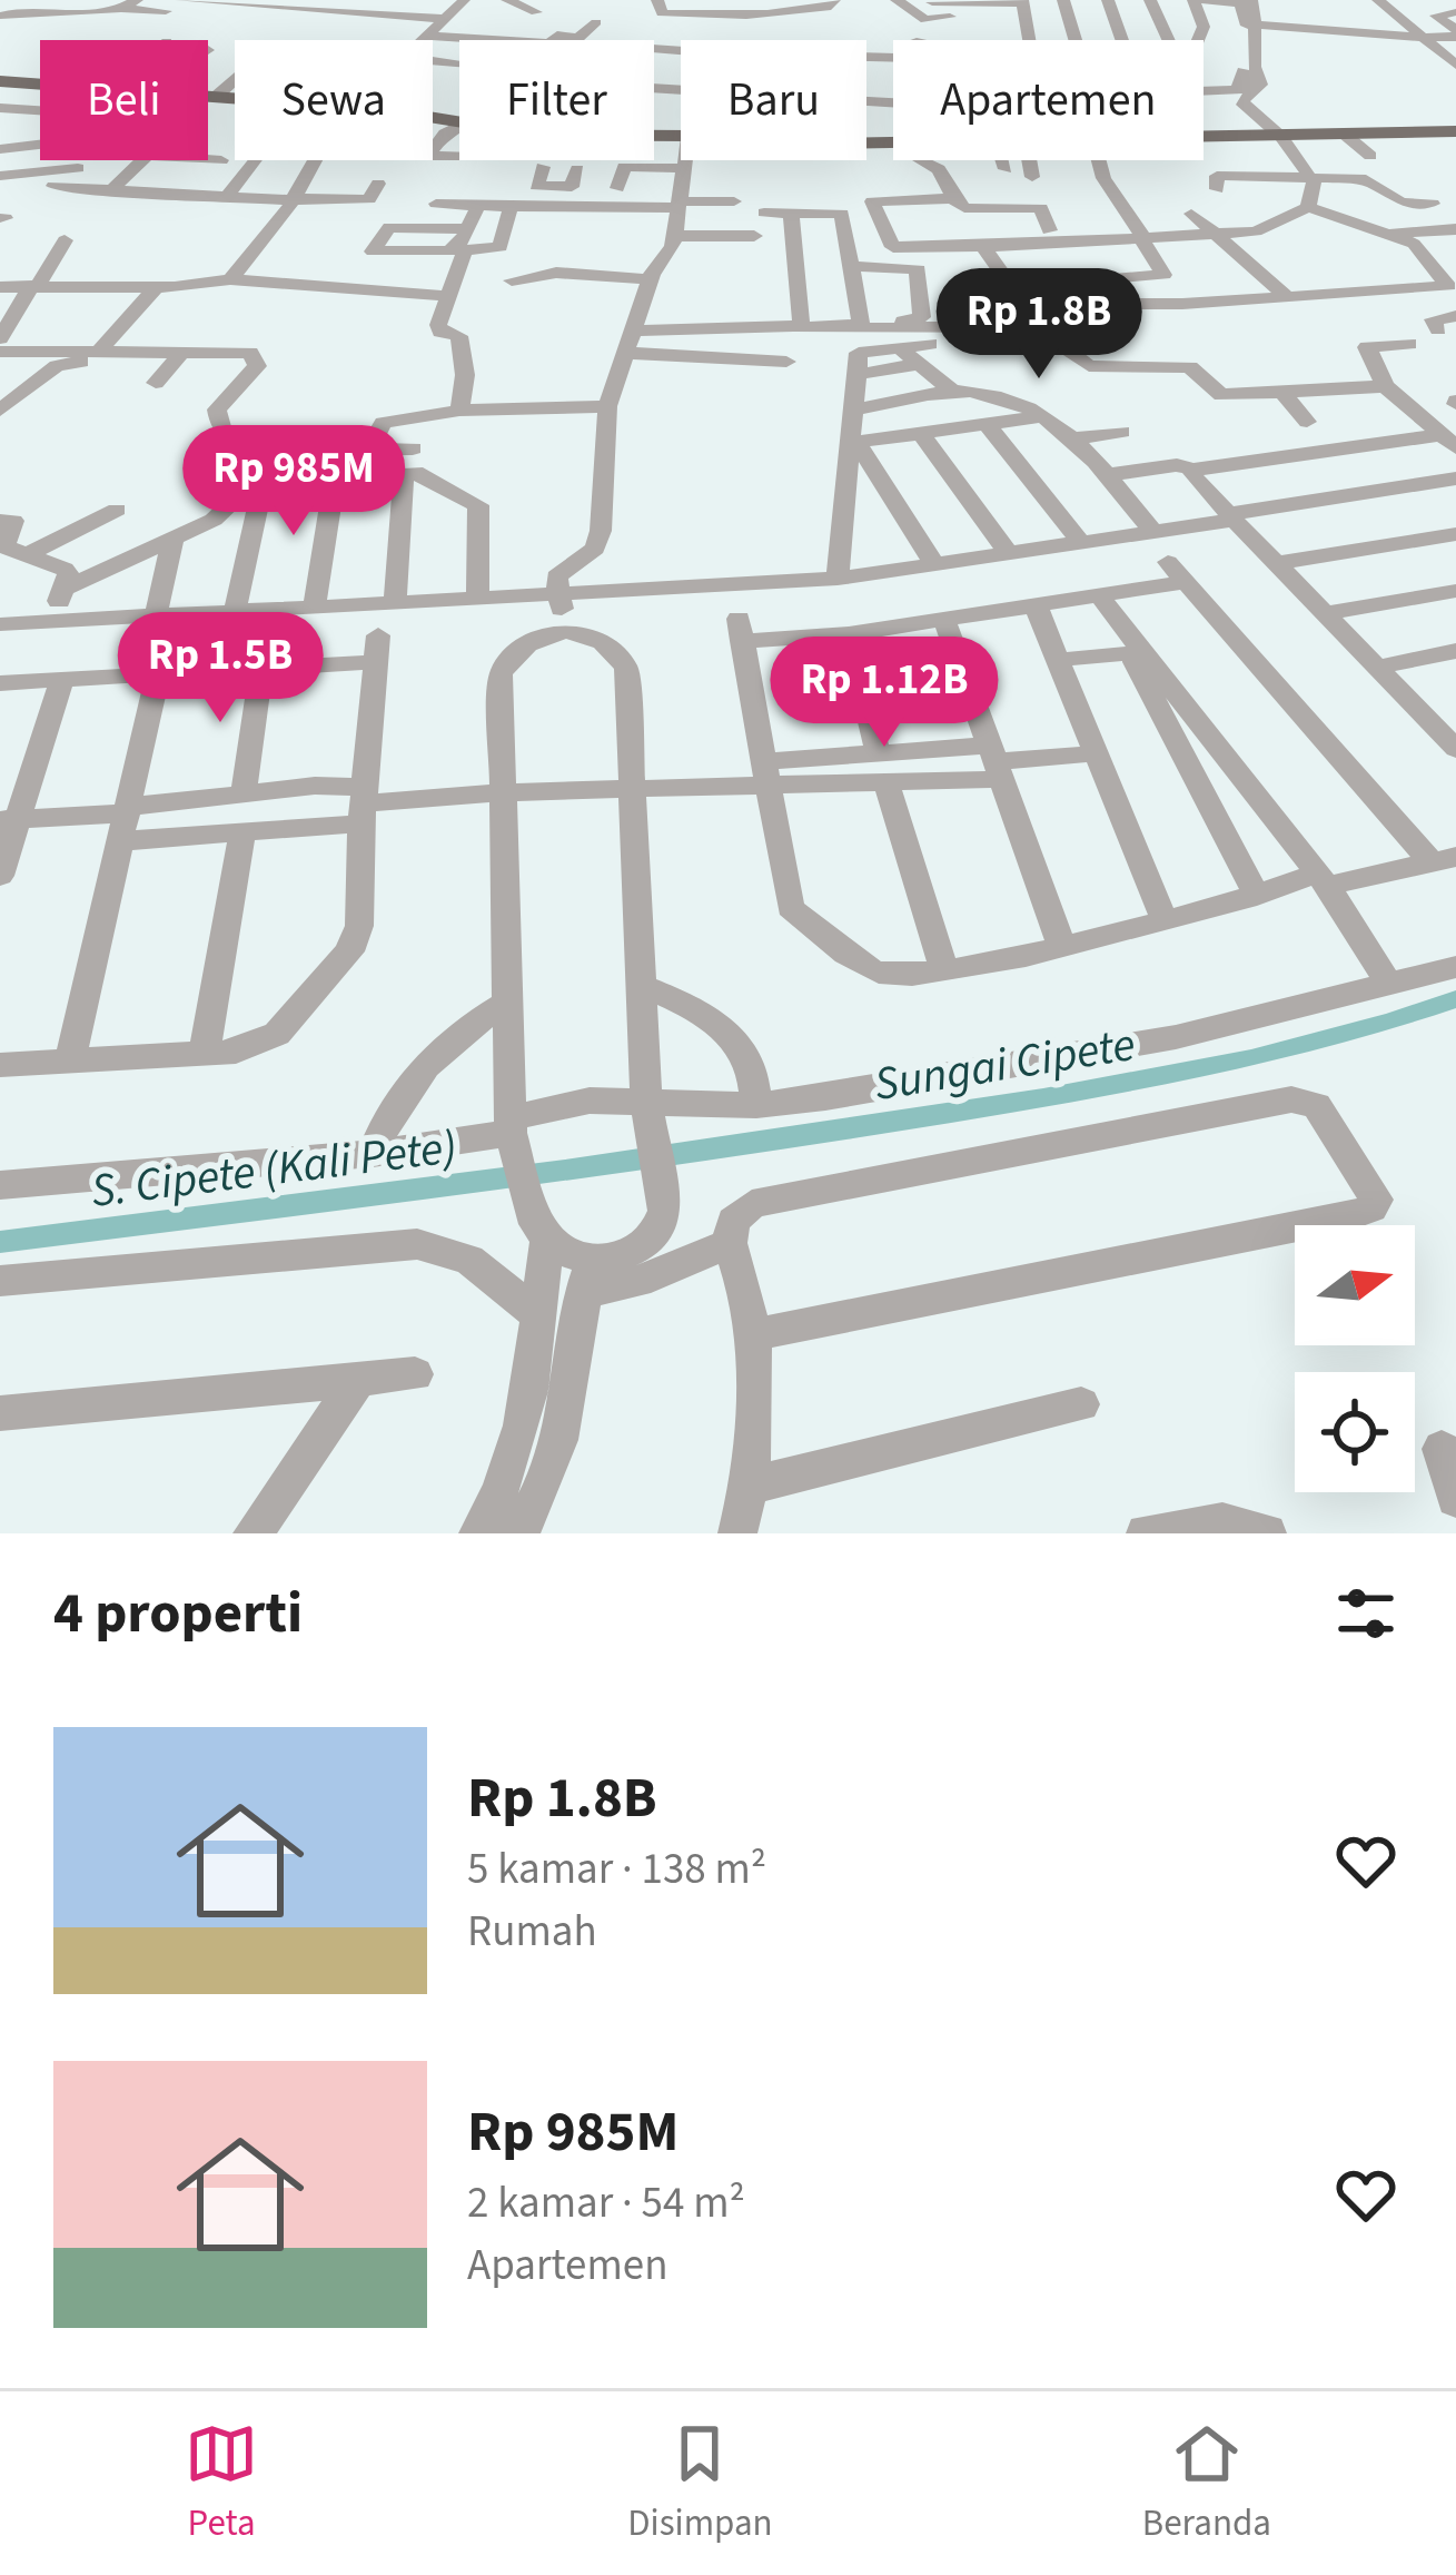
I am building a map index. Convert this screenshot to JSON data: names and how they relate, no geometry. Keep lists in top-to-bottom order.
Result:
{
  "water": ["Sungai Cipete", "S. Cipete (Kali Pete)"],
  "north": "right",
  "page": {
    "chip": [
      "Beli",
      "Sewa",
      "Filter",
      "Baru",
      "Apartemen"
    ],
    "price": [
      "Rp 1.8B",
      "Rp 985M",
      "Rp 1.5B",
      "Rp 1.12B"
    ],
    "heading": "4 properti",
    "list": [
      {
        "name": "Rp 1.8B",
        "note": "5 kamar · 138 m² · Rumah"
      },
      {
        "name": "Rp 985M",
        "note": "2 kamar · 54 m² · Apartemen"
      }
    ],
    "tabs": ["Peta", "Disimpan", "Beranda"]
  }
}
